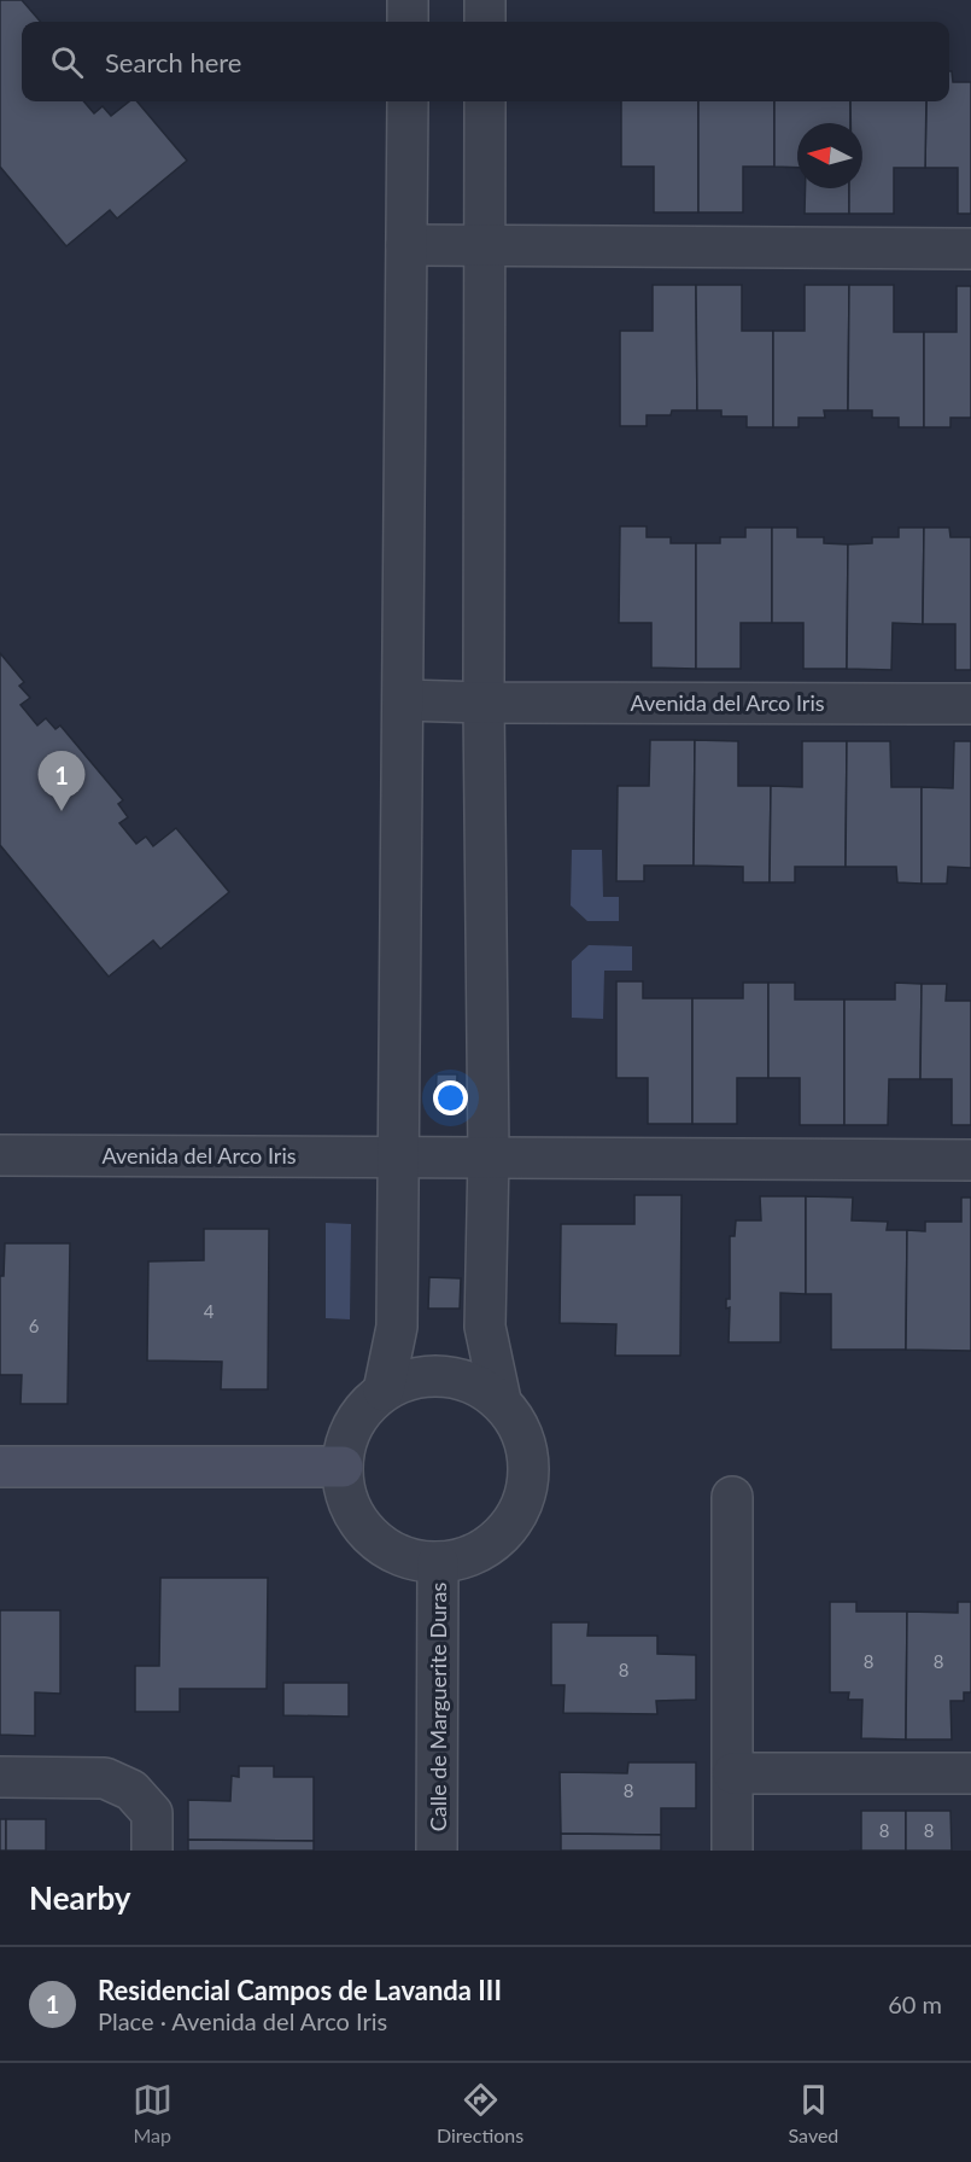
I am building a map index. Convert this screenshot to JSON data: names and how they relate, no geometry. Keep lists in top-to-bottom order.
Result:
{
  "streets": {
    "street": ["Avenida del Arco Iris", "Calle de Marguerite Duras"]
  },
  "house_numbers": [
    "4",
    "6",
    "8",
    "8",
    "8",
    "8",
    "8",
    "8"
  ],
  "north": "left",
  "page": {
    "search": "Search here",
    "pins": "1",
    "heading": "Nearby",
    "list": [
      {
        "mark": "1",
        "name": "Residencial Campos de Lavanda III",
        "note": "Place · Avenida del Arco Iris",
        "value": "60 m"
      }
    ],
    "nav": ["Map", "Directions", "Saved"]
  }
}
